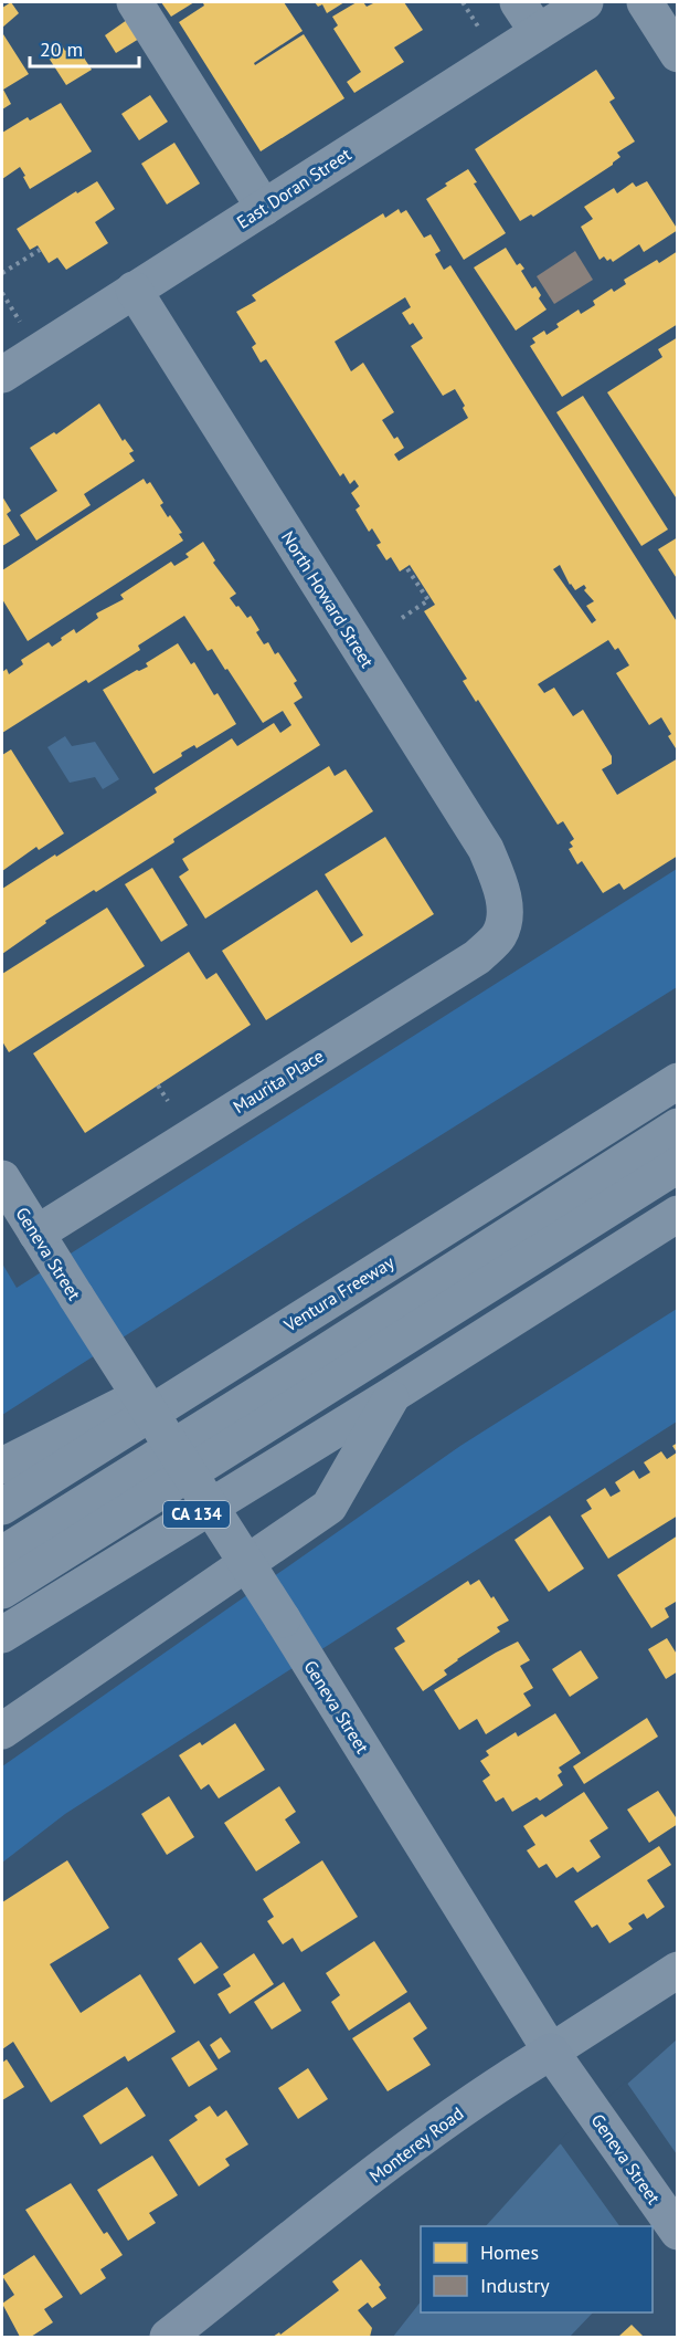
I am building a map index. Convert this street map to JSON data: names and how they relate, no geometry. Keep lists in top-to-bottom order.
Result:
{
  "streets": {
    "main road": [
      "East Doran Street",
      "North Howard Street",
      "Maurita Place",
      "Geneva Street",
      "Ventura Freeway",
      "CA 134",
      "Monterey Road"
    ]
  },
  "crossings": [
    ["East Doran Street", "North Howard Street"],
    ["North Howard Street", "Maurita Place"],
    ["Maurita Place", "Geneva Street"],
    ["Geneva Street", "Monterey Road"]
  ],
  "legend": ["Homes", "Industry"],
  "scale_bar": "20 m"
}
